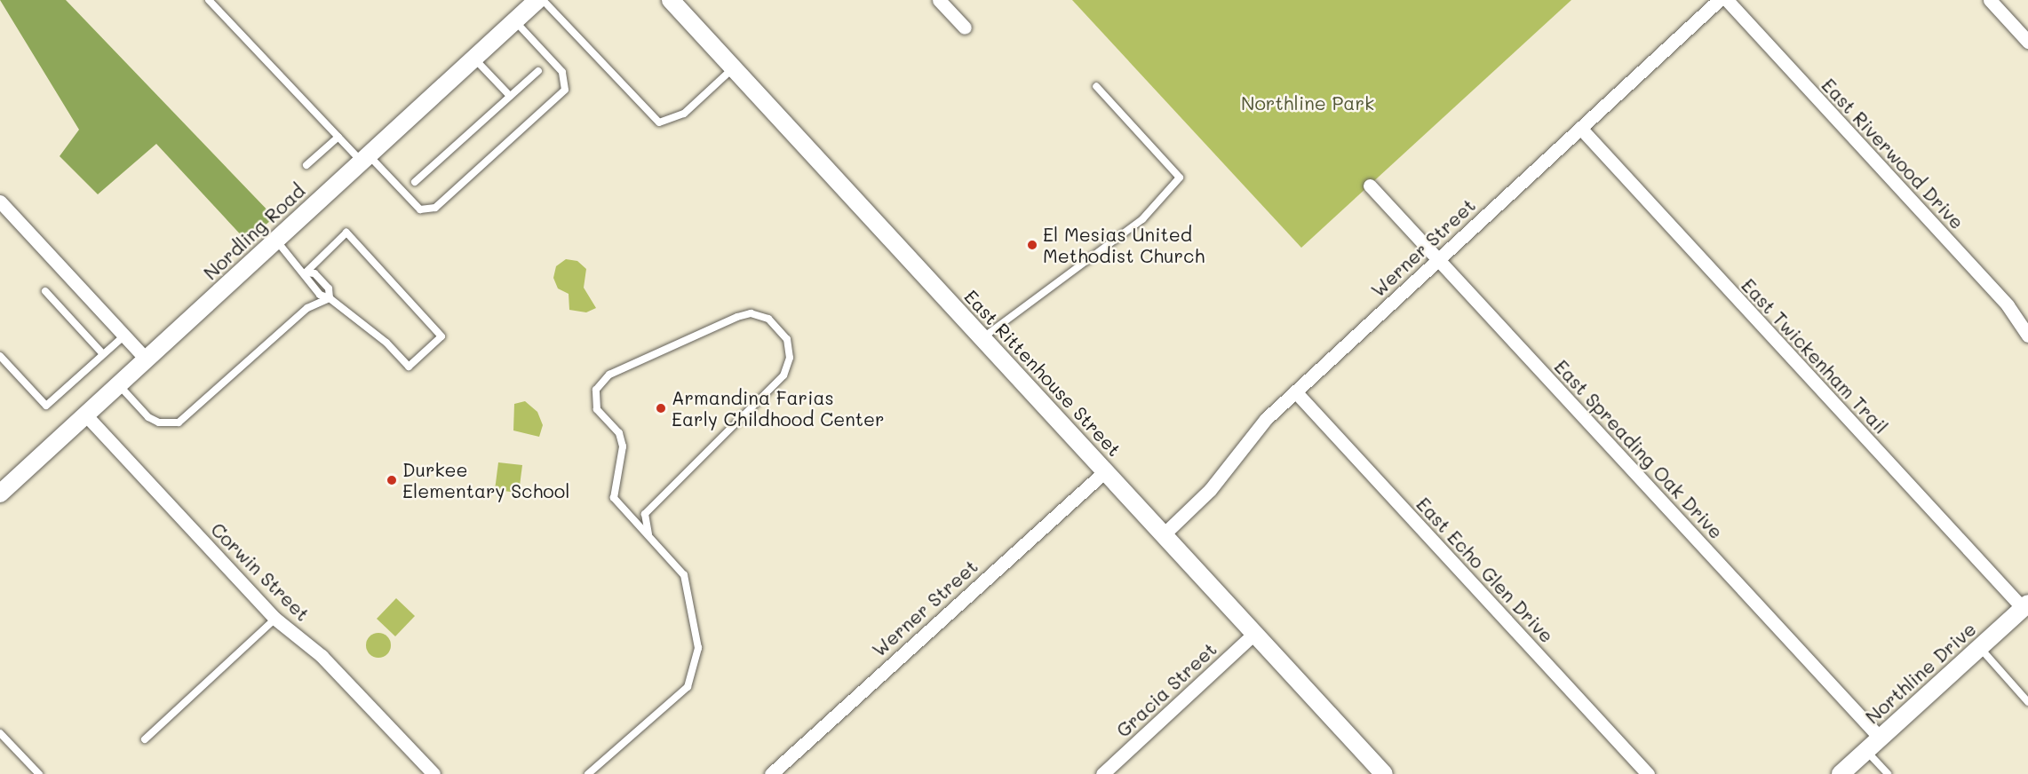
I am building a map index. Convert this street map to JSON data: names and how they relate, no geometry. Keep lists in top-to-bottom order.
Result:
{
  "streets": {
    "street": [
      "East Riverwood Drive",
      "Nordling Road",
      "Werner Street",
      "East Twickenham Trail",
      "East Rittenhouse Street",
      "East Spreading Oak Drive",
      "East Echo Glen Drive",
      "Corwin Street",
      "Northline Drive",
      "Gracia Street"
    ]
  },
  "crossings": [
    ["Nordling Road", "Corwin Street"],
    ["Werner Street", "East Twickenham Trail"],
    ["Werner Street", "East Rittenhouse Street"],
    ["Werner Street", "East Spreading Oak Drive"],
    ["Werner Street", "East Echo Glen Drive"],
    ["East Twickenham Trail", "Northline Drive"],
    ["East Rittenhouse Street", "Gracia Street"],
    ["East Spreading Oak Drive", "Northline Drive"]
  ],
  "parks": ["Northline Park"],
  "places": ["El Mesias United Methodist Church", "Armandina Farias Early Childhood Center", "Durkee Elementary School"]
}
